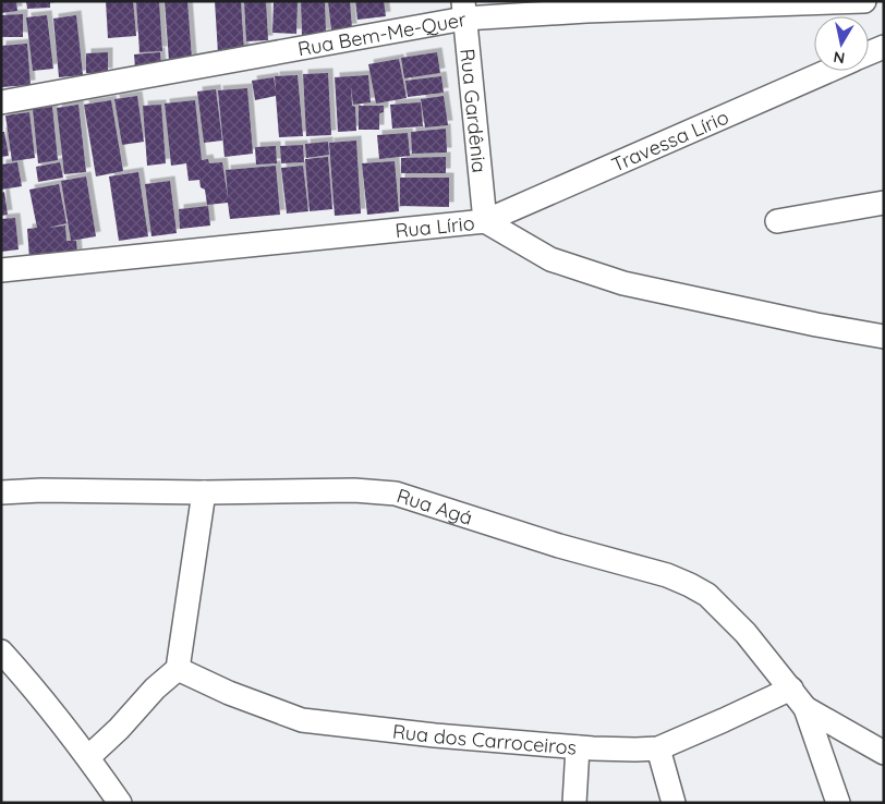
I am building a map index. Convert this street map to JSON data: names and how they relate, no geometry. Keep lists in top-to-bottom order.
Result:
{
  "streets": {
    "street": [
      "Rua Bem-Me-Quer",
      "Rua Gardênia",
      "Travessa Lírio",
      "Rua Lírio",
      "Rua Agá",
      "Rua dos Carroceiros"
    ]
  },
  "crossings": [
    ["Rua Bem-Me-Quer", "Rua Gardênia"],
    ["Rua Gardênia", "Travessa Lírio"],
    ["Rua Gardênia", "Rua Lírio"],
    ["Travessa Lírio", "Rua Lírio"],
    ["Rua Agá", "Rua dos Carroceiros"]
  ],
  "north": "bottom"
}
